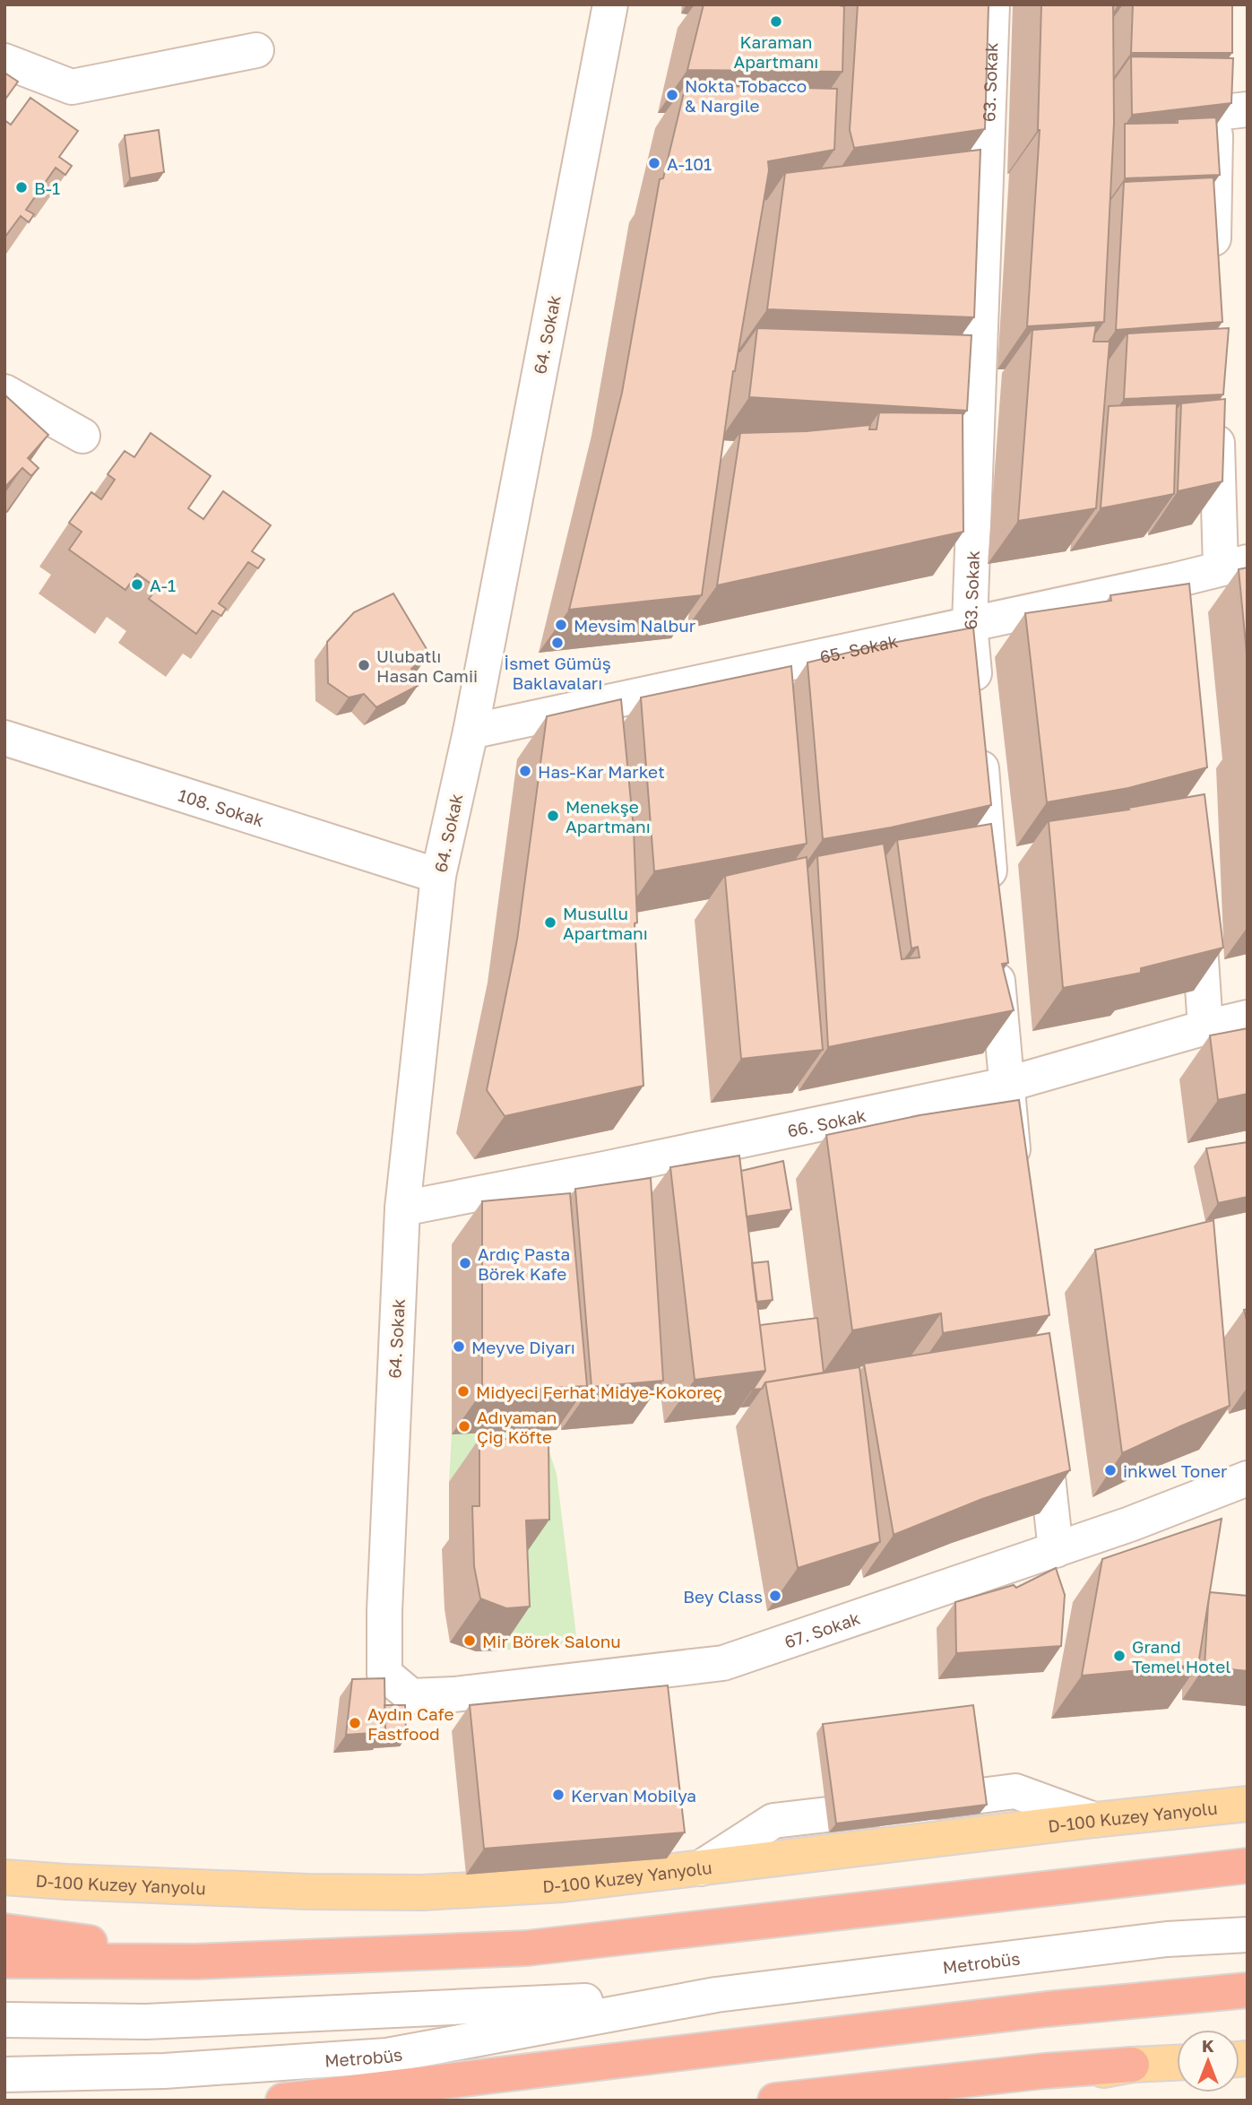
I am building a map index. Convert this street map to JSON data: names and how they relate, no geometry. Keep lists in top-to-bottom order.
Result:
{
  "streets": {
    "main road": ["D-100 Kuzey Yanyolu"],
    "street": [
      "63. Sokak",
      "64. Sokak",
      "65. Sokak",
      "108. Sokak",
      "66. Sokak",
      "67. Sokak",
      "Metrobüs"
    ]
  },
  "crossings": [
    ["63. Sokak", "65. Sokak"],
    ["64. Sokak", "65. Sokak"],
    ["64. Sokak", "108. Sokak"],
    ["64. Sokak", "66. Sokak"],
    ["64. Sokak", "67. Sokak"]
  ],
  "places": [
    "Karaman Apartmanı",
    "Nokta Tobacco & Nargile",
    "A-101",
    "B-1",
    "A-1",
    "Mevsim Nalbur",
    "İsmet Gümüş Baklavaları",
    "Ulubatlı Hasan Camii",
    "Has-Kar Market",
    "Menekşe Apartmanı",
    "Musullu Apartmanı",
    "Ardıç Pasta Börek Kafe",
    "Meyve Diyarı",
    "Midyeci Ferhat Midye-Kokoreç",
    "Adıyaman Çiğ Köfte",
    "inkwel Toner",
    "Bey Class",
    "Mir Börek Salonu",
    "Grand Temel Hotel",
    "Aydın Cafe Fastfood",
    "Kervan Mobilya"
  ],
  "north": "top"
}
